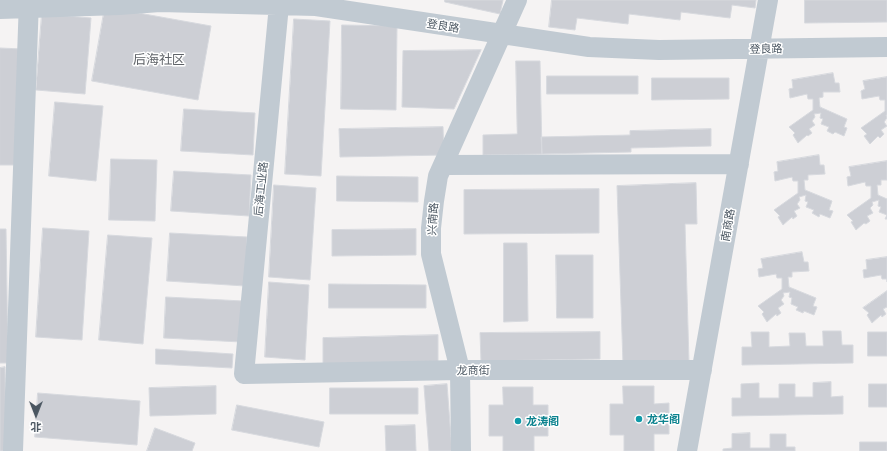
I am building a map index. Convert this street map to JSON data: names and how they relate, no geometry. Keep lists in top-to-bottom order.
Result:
{
  "streets": {
    "street": [
      "登良路",
      "后海工业路",
      "兴南路",
      "南商路",
      "龙商街"
    ]
  },
  "crossings": [
    ["登良路", "后海工业路"],
    ["登良路", "兴南路"],
    ["登良路", "南商路"],
    ["后海工业路", "龙商街"],
    ["兴南路", "龙商街"],
    ["南商路", "龙商街"]
  ],
  "districts": ["后海社区"],
  "places": ["龙华阁", "龙涛阁"],
  "north": "bottom"
}
